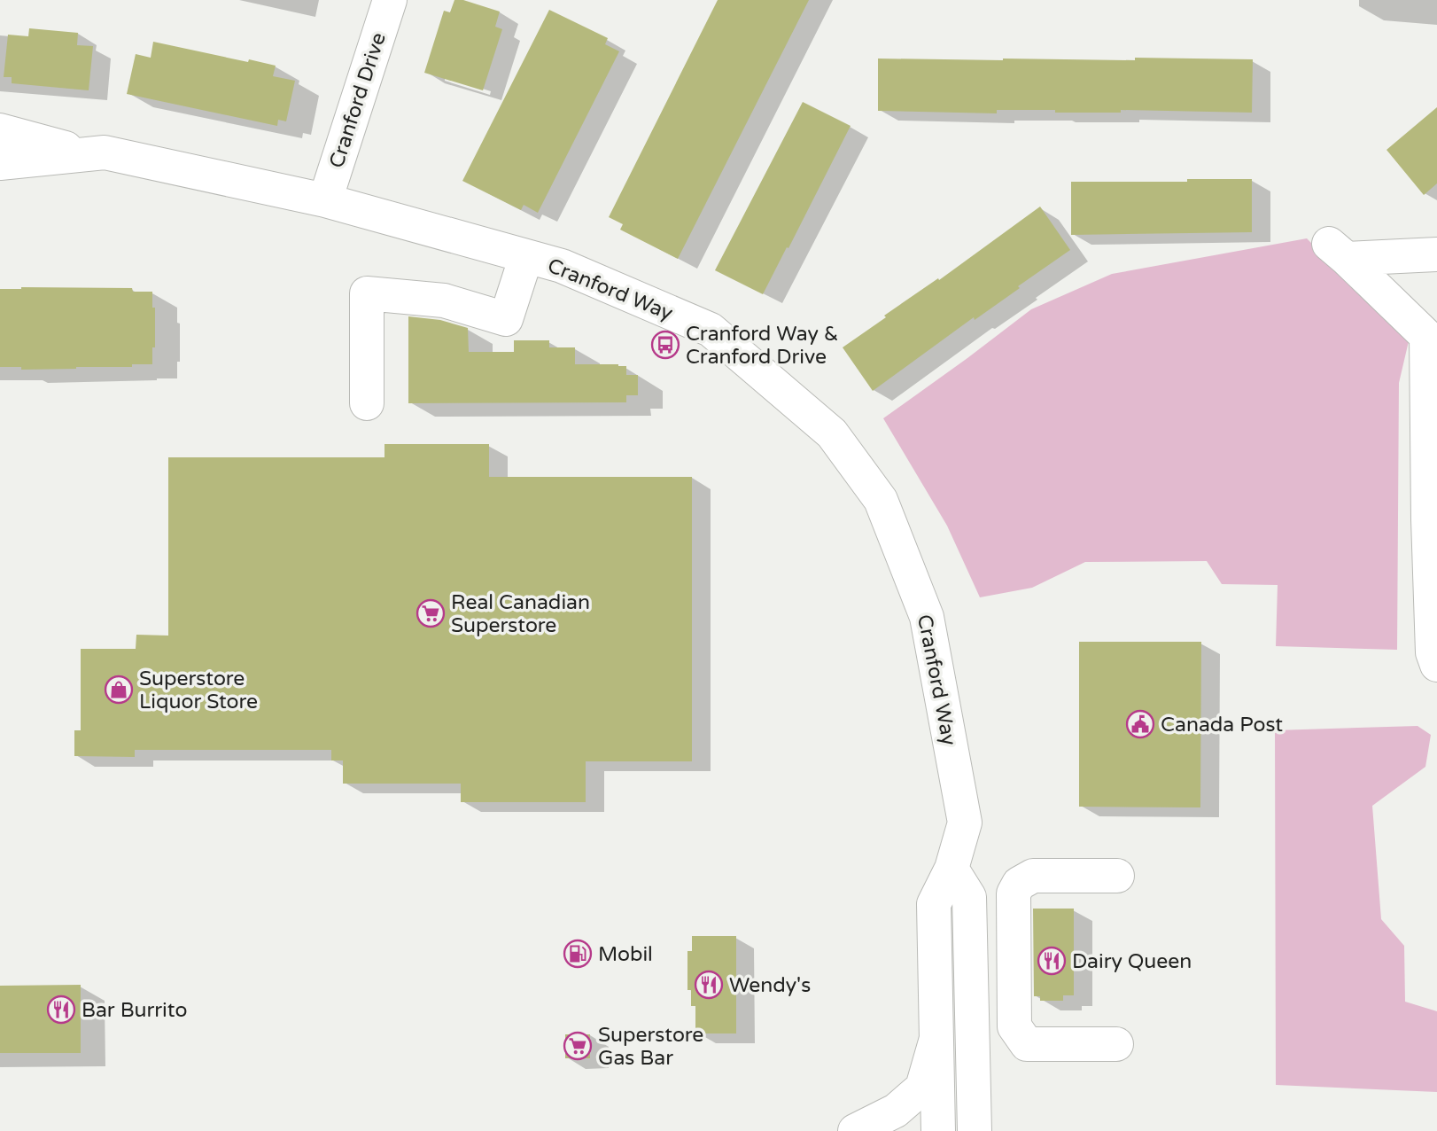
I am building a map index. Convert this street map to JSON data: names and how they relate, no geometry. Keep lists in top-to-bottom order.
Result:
{
  "streets": {
    "street": ["Cranford Drive", "Cranford Way"]
  },
  "crossings": [
    ["Cranford Drive", "Cranford Way"]
  ],
  "places": {
    "bus stop": ["Cranford Way & Cranford Drive"],
    "supermarket": ["Real Canadian Superstore", "Superstore Gas Bar"],
    "shop": ["Superstore Liquor Store"],
    "public building": ["Canada Post"],
    "fuel station": ["Mobil"],
    "restaurant": ["Dairy Queen", "Wendy's", "Bar Burrito"]
  }
}
